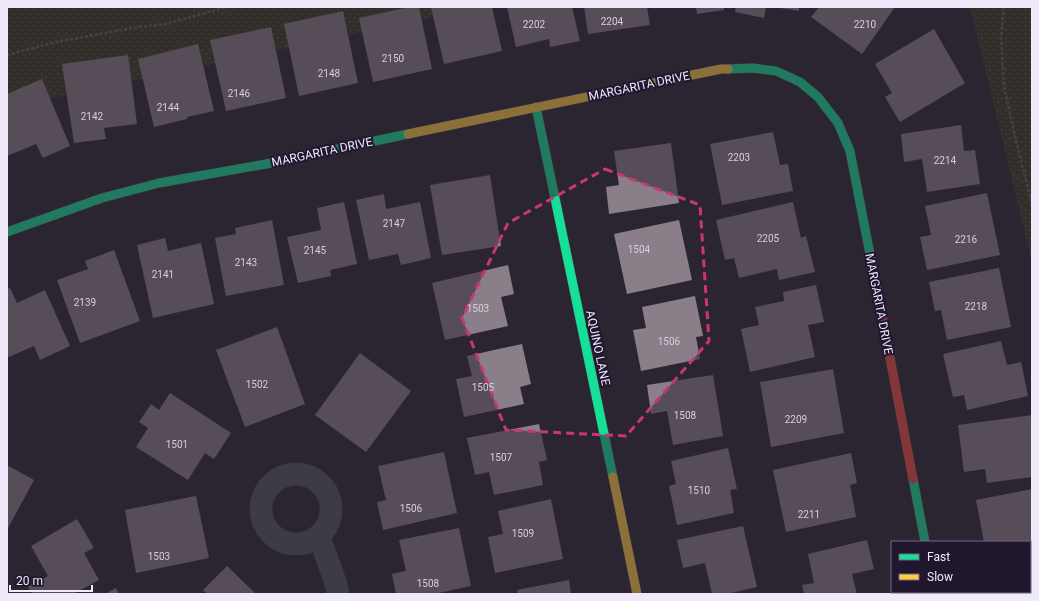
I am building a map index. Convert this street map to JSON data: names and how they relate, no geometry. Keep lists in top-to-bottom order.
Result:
{
  "streets": {
    "street": ["MARGARITA DRIVE", "AQUINO LANE"]
  },
  "crossings": [
    ["MARGARITA DRIVE", "AQUINO LANE"]
  ],
  "house_numbers": [
    "2204",
    "2202",
    "2210",
    "2150",
    "2148",
    "2146",
    "2144",
    "2142",
    "2203",
    "2214",
    "2147",
    "2205",
    "2216",
    "1504",
    "2145",
    "2143",
    "2141",
    "2139",
    "2218",
    "1503",
    "1506",
    "1502",
    "1505",
    "1508",
    "2209",
    "1501",
    "1507",
    "1510",
    "1506",
    "2211",
    "1509",
    "1503",
    "1508"
  ],
  "legend": ["Fast", "Slow"],
  "scale_bar": "20 m"
}
